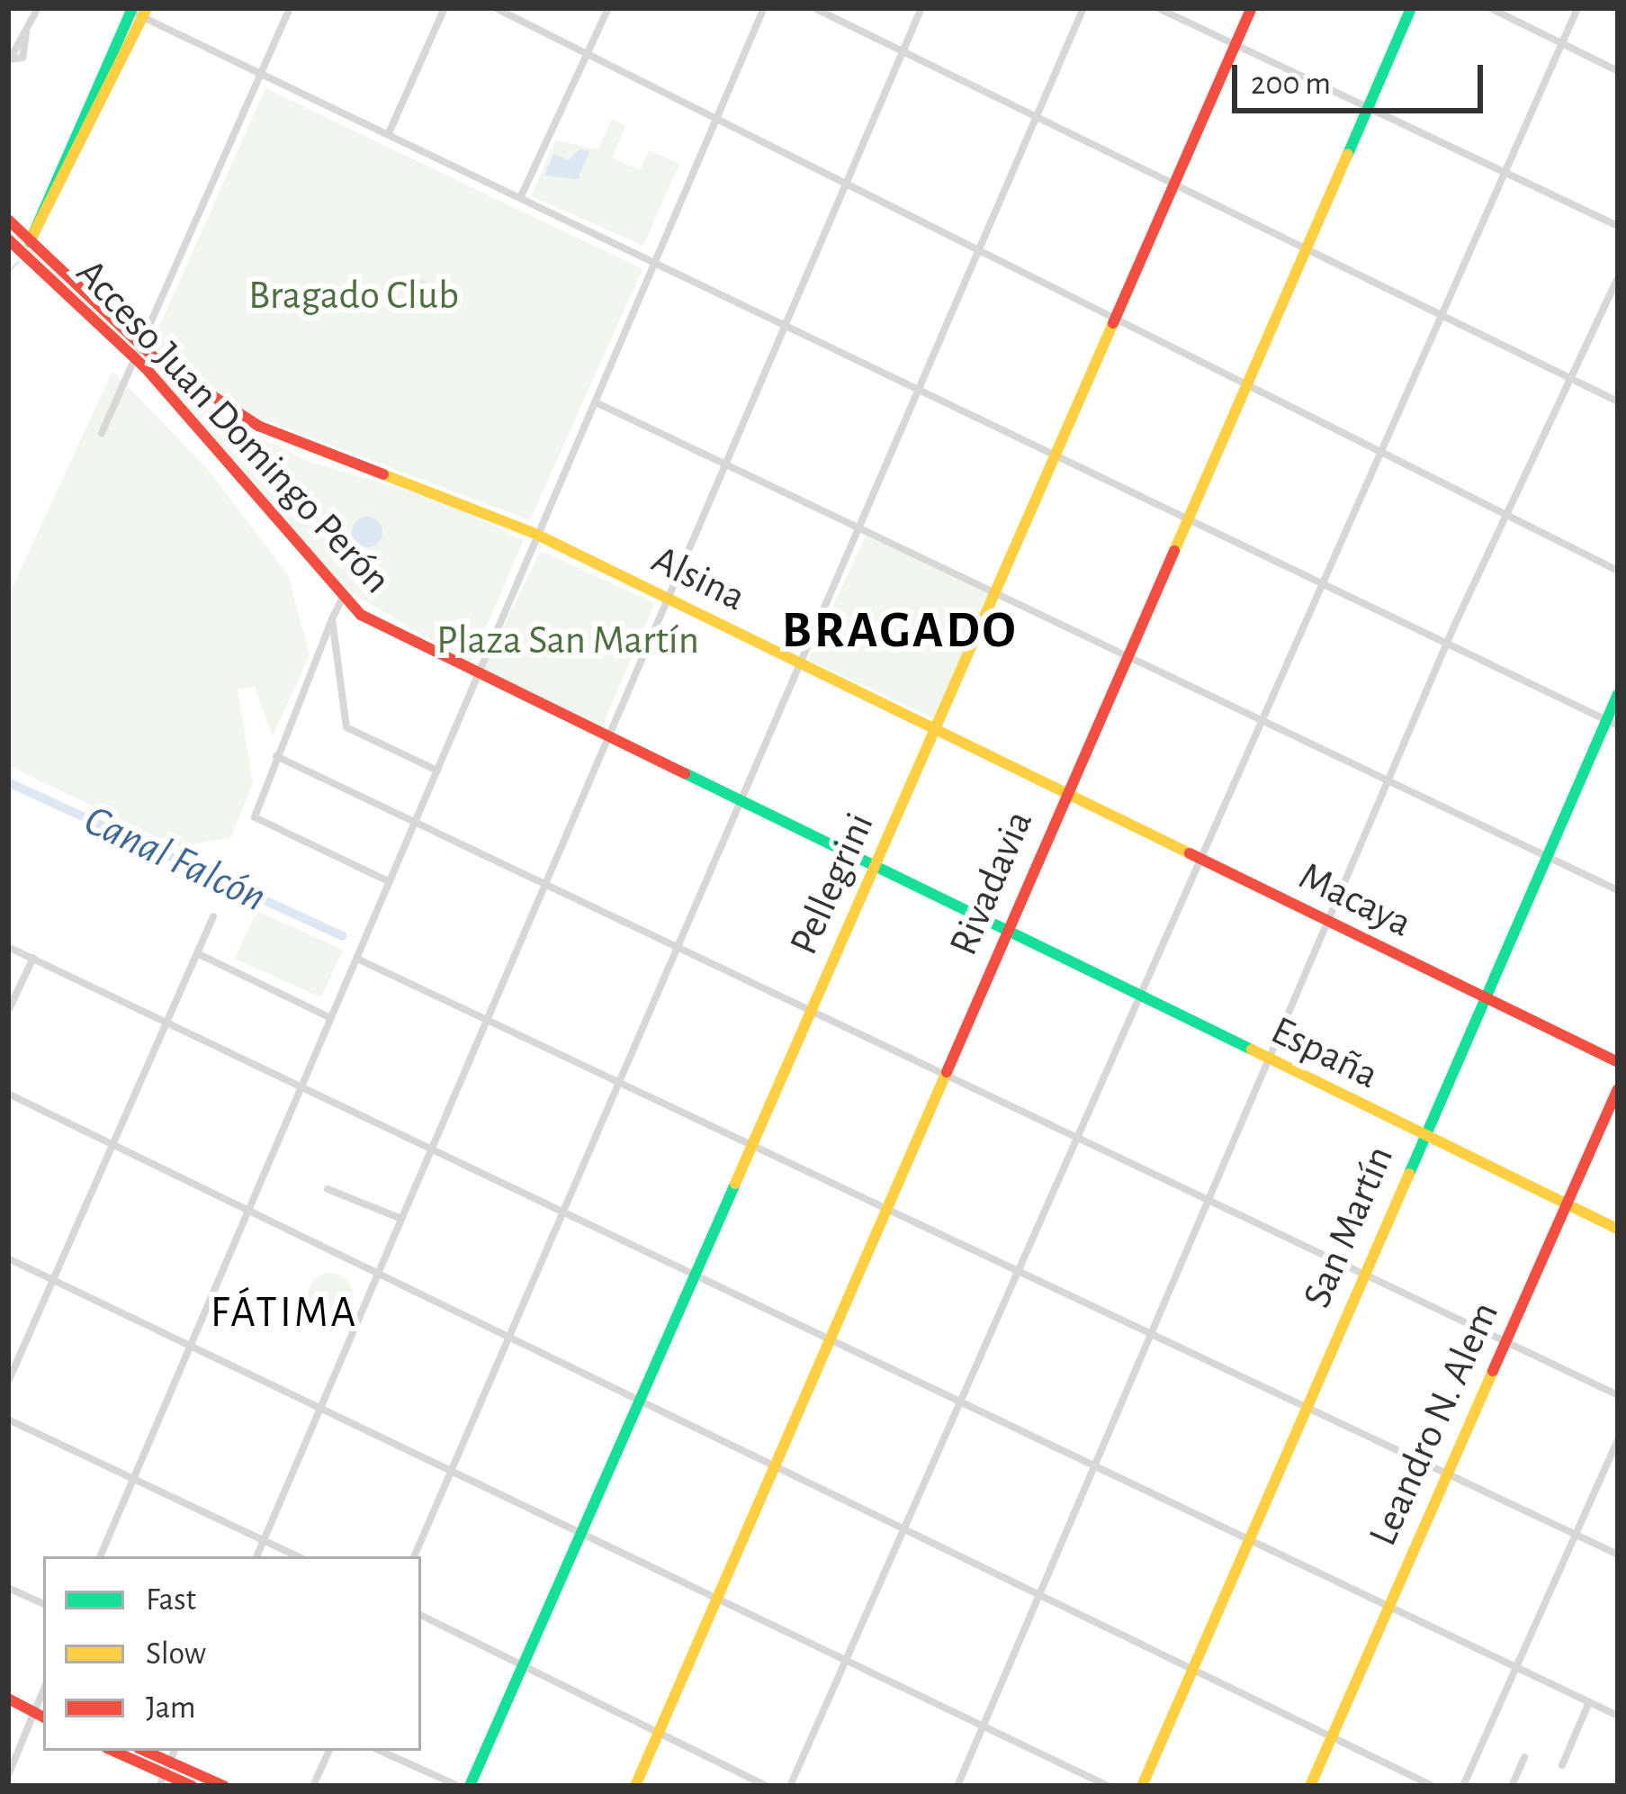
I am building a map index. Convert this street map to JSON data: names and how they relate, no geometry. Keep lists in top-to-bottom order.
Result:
{
  "streets": {
    "main road": [
      "Acceso Juan Domingo Perón",
      "Alsina",
      "Rivadavia",
      "Pellegrini",
      "Macaya",
      "España",
      "San Martín",
      "Leandro N. Alem"
    ]
  },
  "crossings": [
    ["Acceso Juan Domingo Perón", "Alsina"],
    ["Acceso Juan Domingo Perón", "España"],
    ["Alsina", "Rivadavia"],
    ["Alsina", "Pellegrini"],
    ["Alsina", "Macaya"],
    ["Rivadavia", "Macaya"],
    ["Rivadavia", "España"],
    ["Pellegrini", "España"],
    ["Macaya", "San Martín"],
    ["España", "San Martín"],
    ["España", "Leandro N. Alem"]
  ],
  "districts": ["BRAGADO", "FÁTIMA"],
  "water": ["Canal Falcón"],
  "parks": ["Bragado Club", "Plaza San Martín"],
  "legend": ["Fast", "Slow", "Jam"],
  "scale_bar": "200 m"
}
